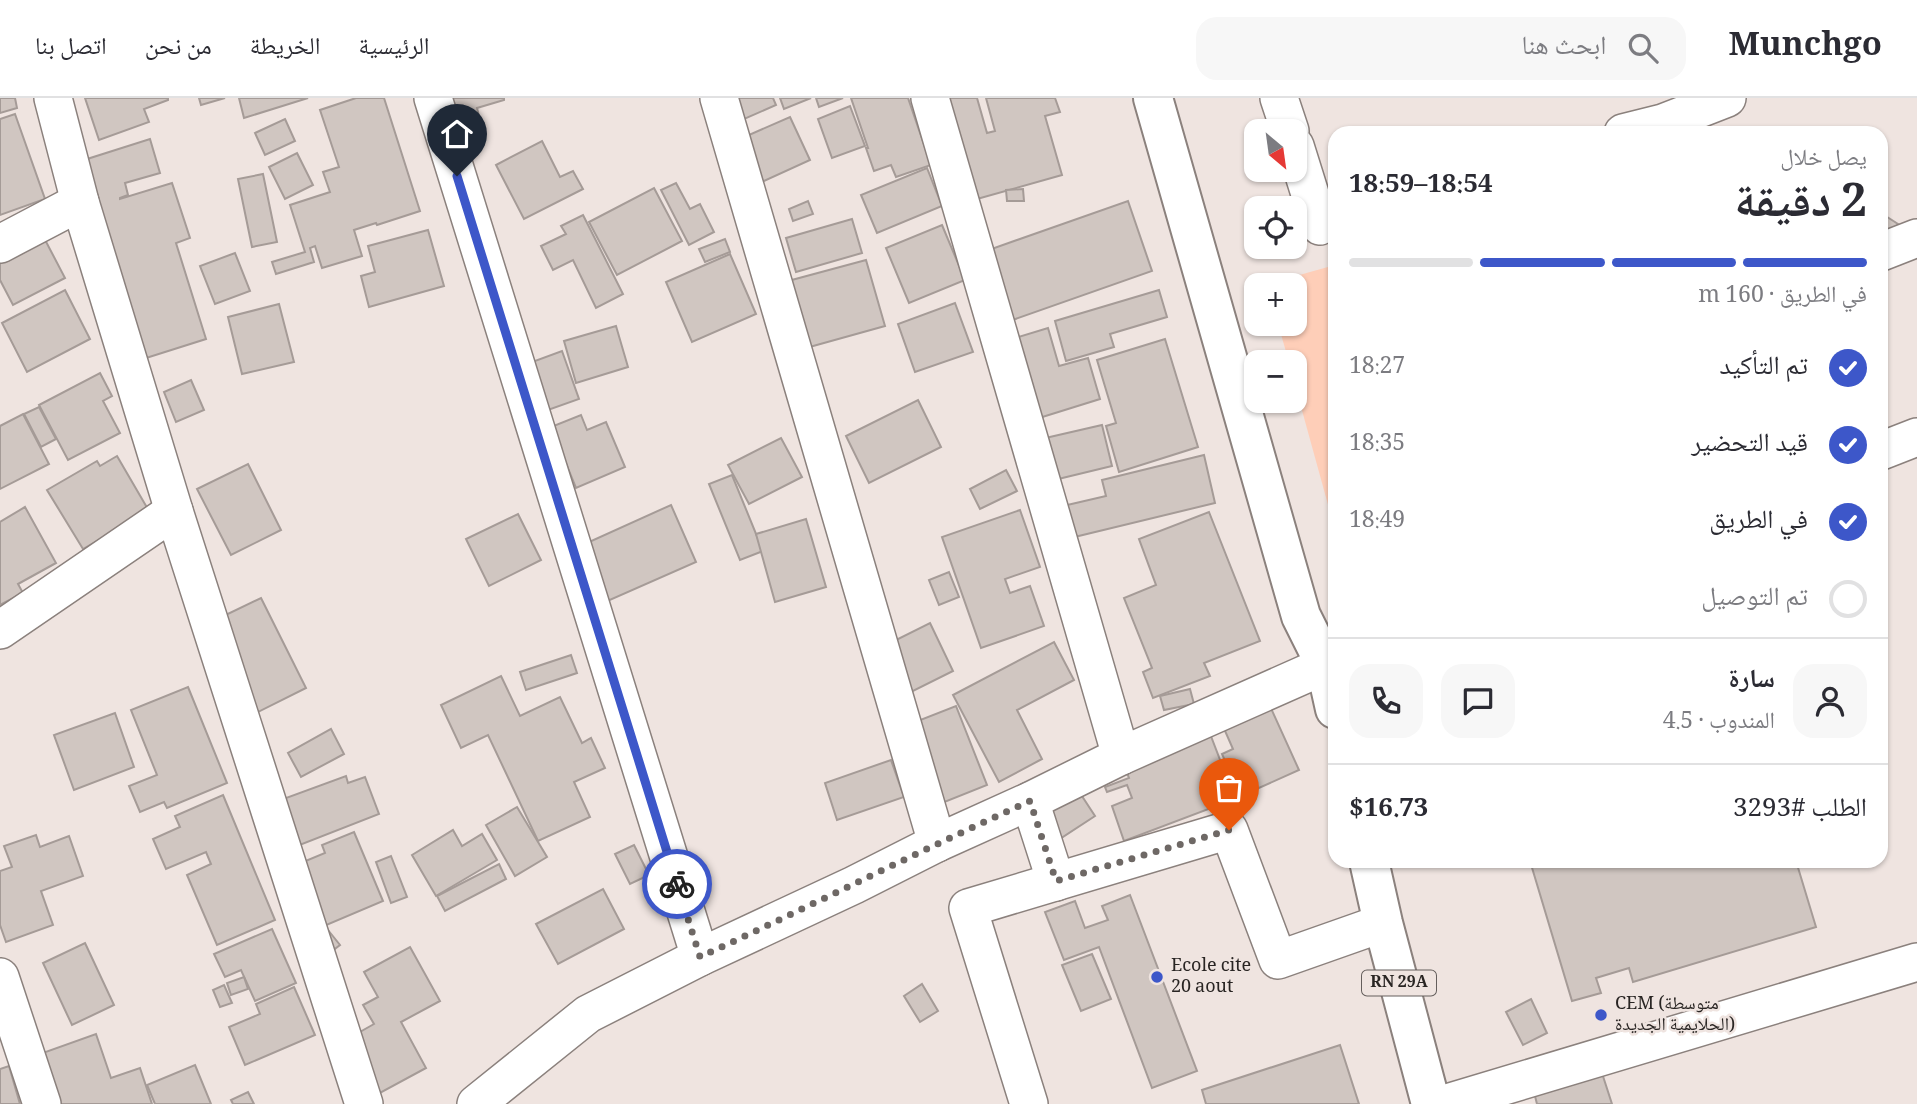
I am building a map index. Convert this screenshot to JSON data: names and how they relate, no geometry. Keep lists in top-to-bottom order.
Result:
{
  "streets": {
    "main road": ["RN 29A"]
  },
  "places": ["Ecole cite 20 aout", "CEM (متوسطة الحلايمية الجديدة)"],
  "north": "bottom right",
  "page": {
    "header": "Munchgo",
    "search": "ابحث هنا",
    "nav": [
      "الرئيسية",
      "الخريطة",
      "من نحن",
      "اتصل بنا"
    ],
    "map_buttons": ["+", "−"],
    "heading": ["2 دقيقة", "يصل خلال", "18:54–18:59"],
    "panel": [
      "سارة",
      "المندوب · 4.5",
      "الطلب #3293",
      "$16.73"
    ],
    "bar": "في الطريق · 160 m",
    "list": [
      ["تم التأكيد", "18:27"],
      ["قيد التحضير", "18:35"],
      ["في الطريق", "18:49"],
      "تم التوصيل"
    ]
  }
}
